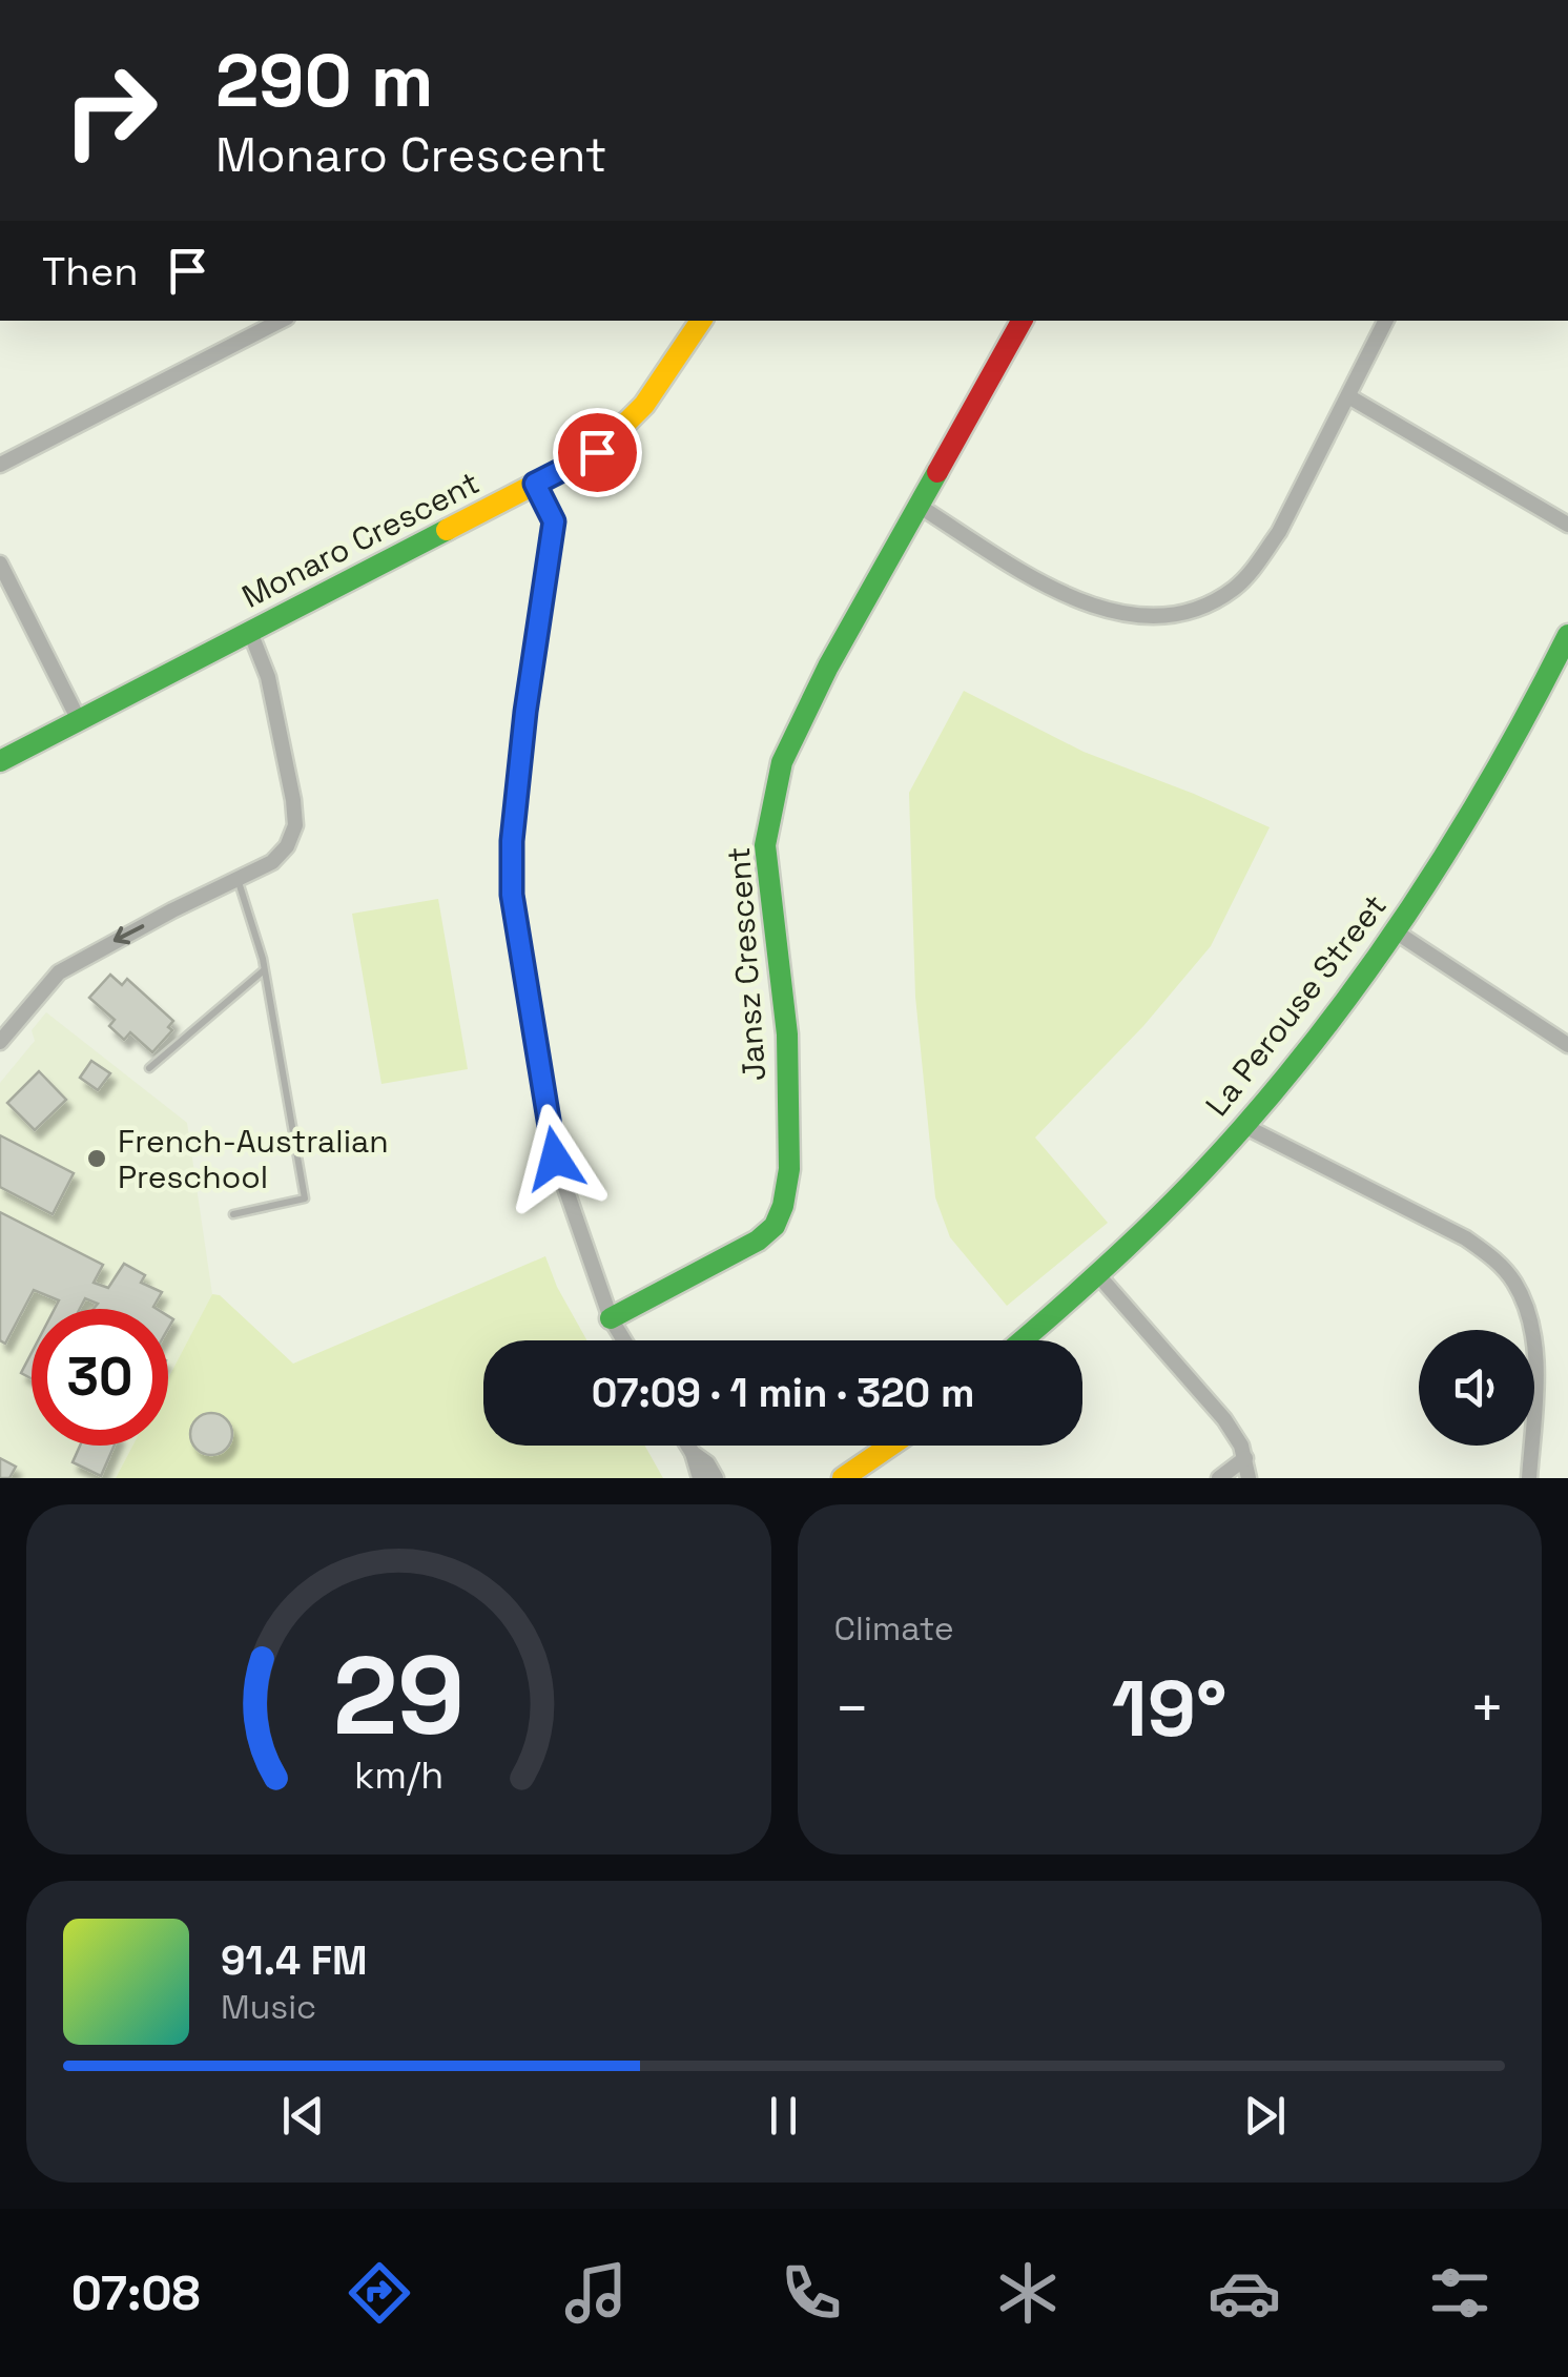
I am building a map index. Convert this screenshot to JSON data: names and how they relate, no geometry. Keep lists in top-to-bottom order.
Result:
{
  "streets": {
    "street": ["Monaro Crescent", "Jansz Crescent", "La Perouse Street"]
  },
  "places": ["French-Australian Preschool"],
  "page": {
    "turn": ["290 m", "Monaro Crescent"],
    "then": "Then",
    "limit": "30",
    "trip": "07:09 · 1 min · 320 m",
    "tile": "Climate",
    "heat": ["−", "19°", "+"],
    "song": ["91.4 FM", "Music"],
    "tabs": "07:08",
    "gauge": ["29", "km/h"]
  }
}
